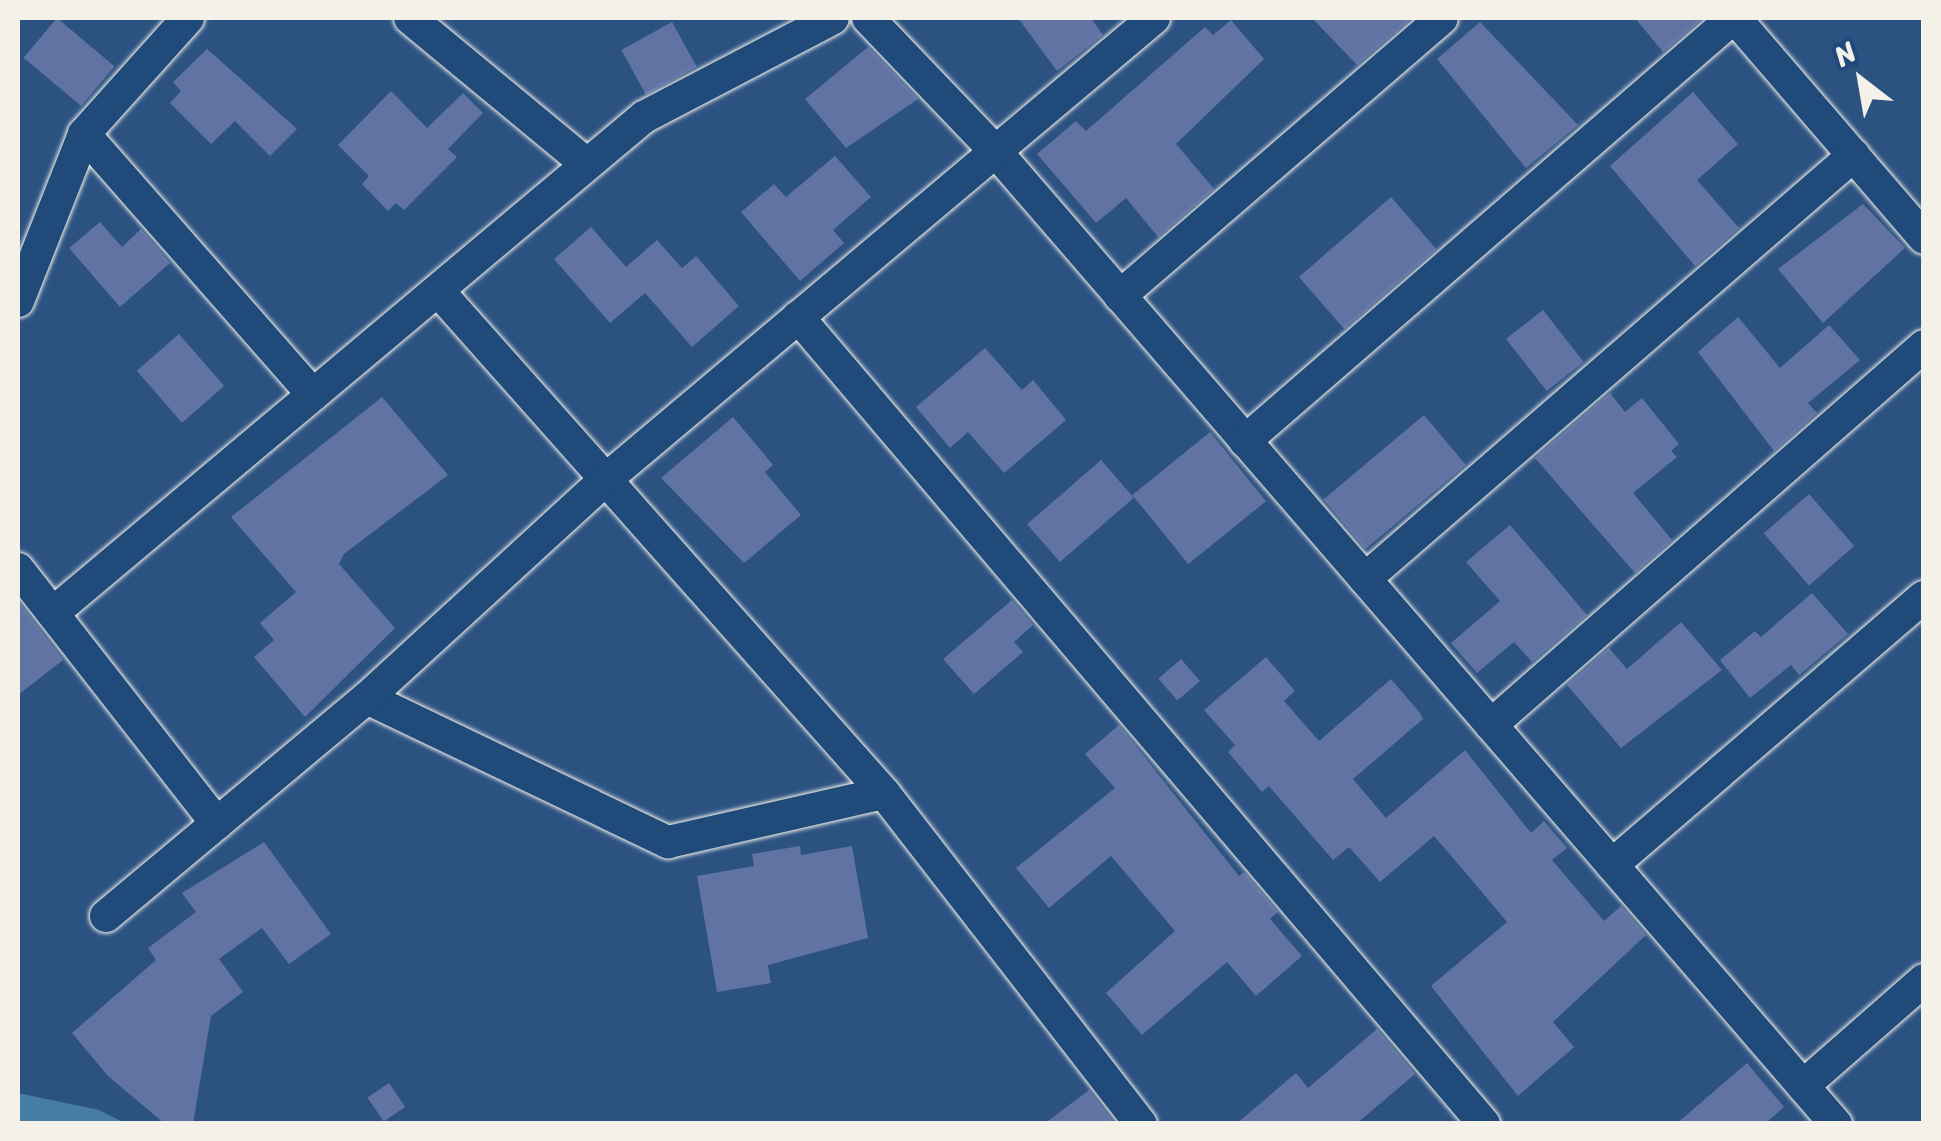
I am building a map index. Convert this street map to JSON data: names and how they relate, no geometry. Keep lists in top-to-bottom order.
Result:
{
  "north": "top left"
}
